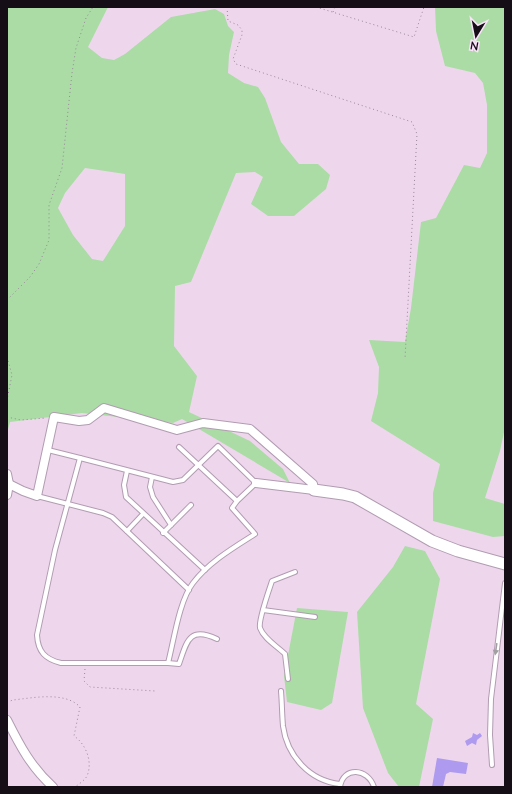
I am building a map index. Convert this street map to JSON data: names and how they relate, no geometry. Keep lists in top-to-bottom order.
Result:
{
  "north": "bottom"
}
